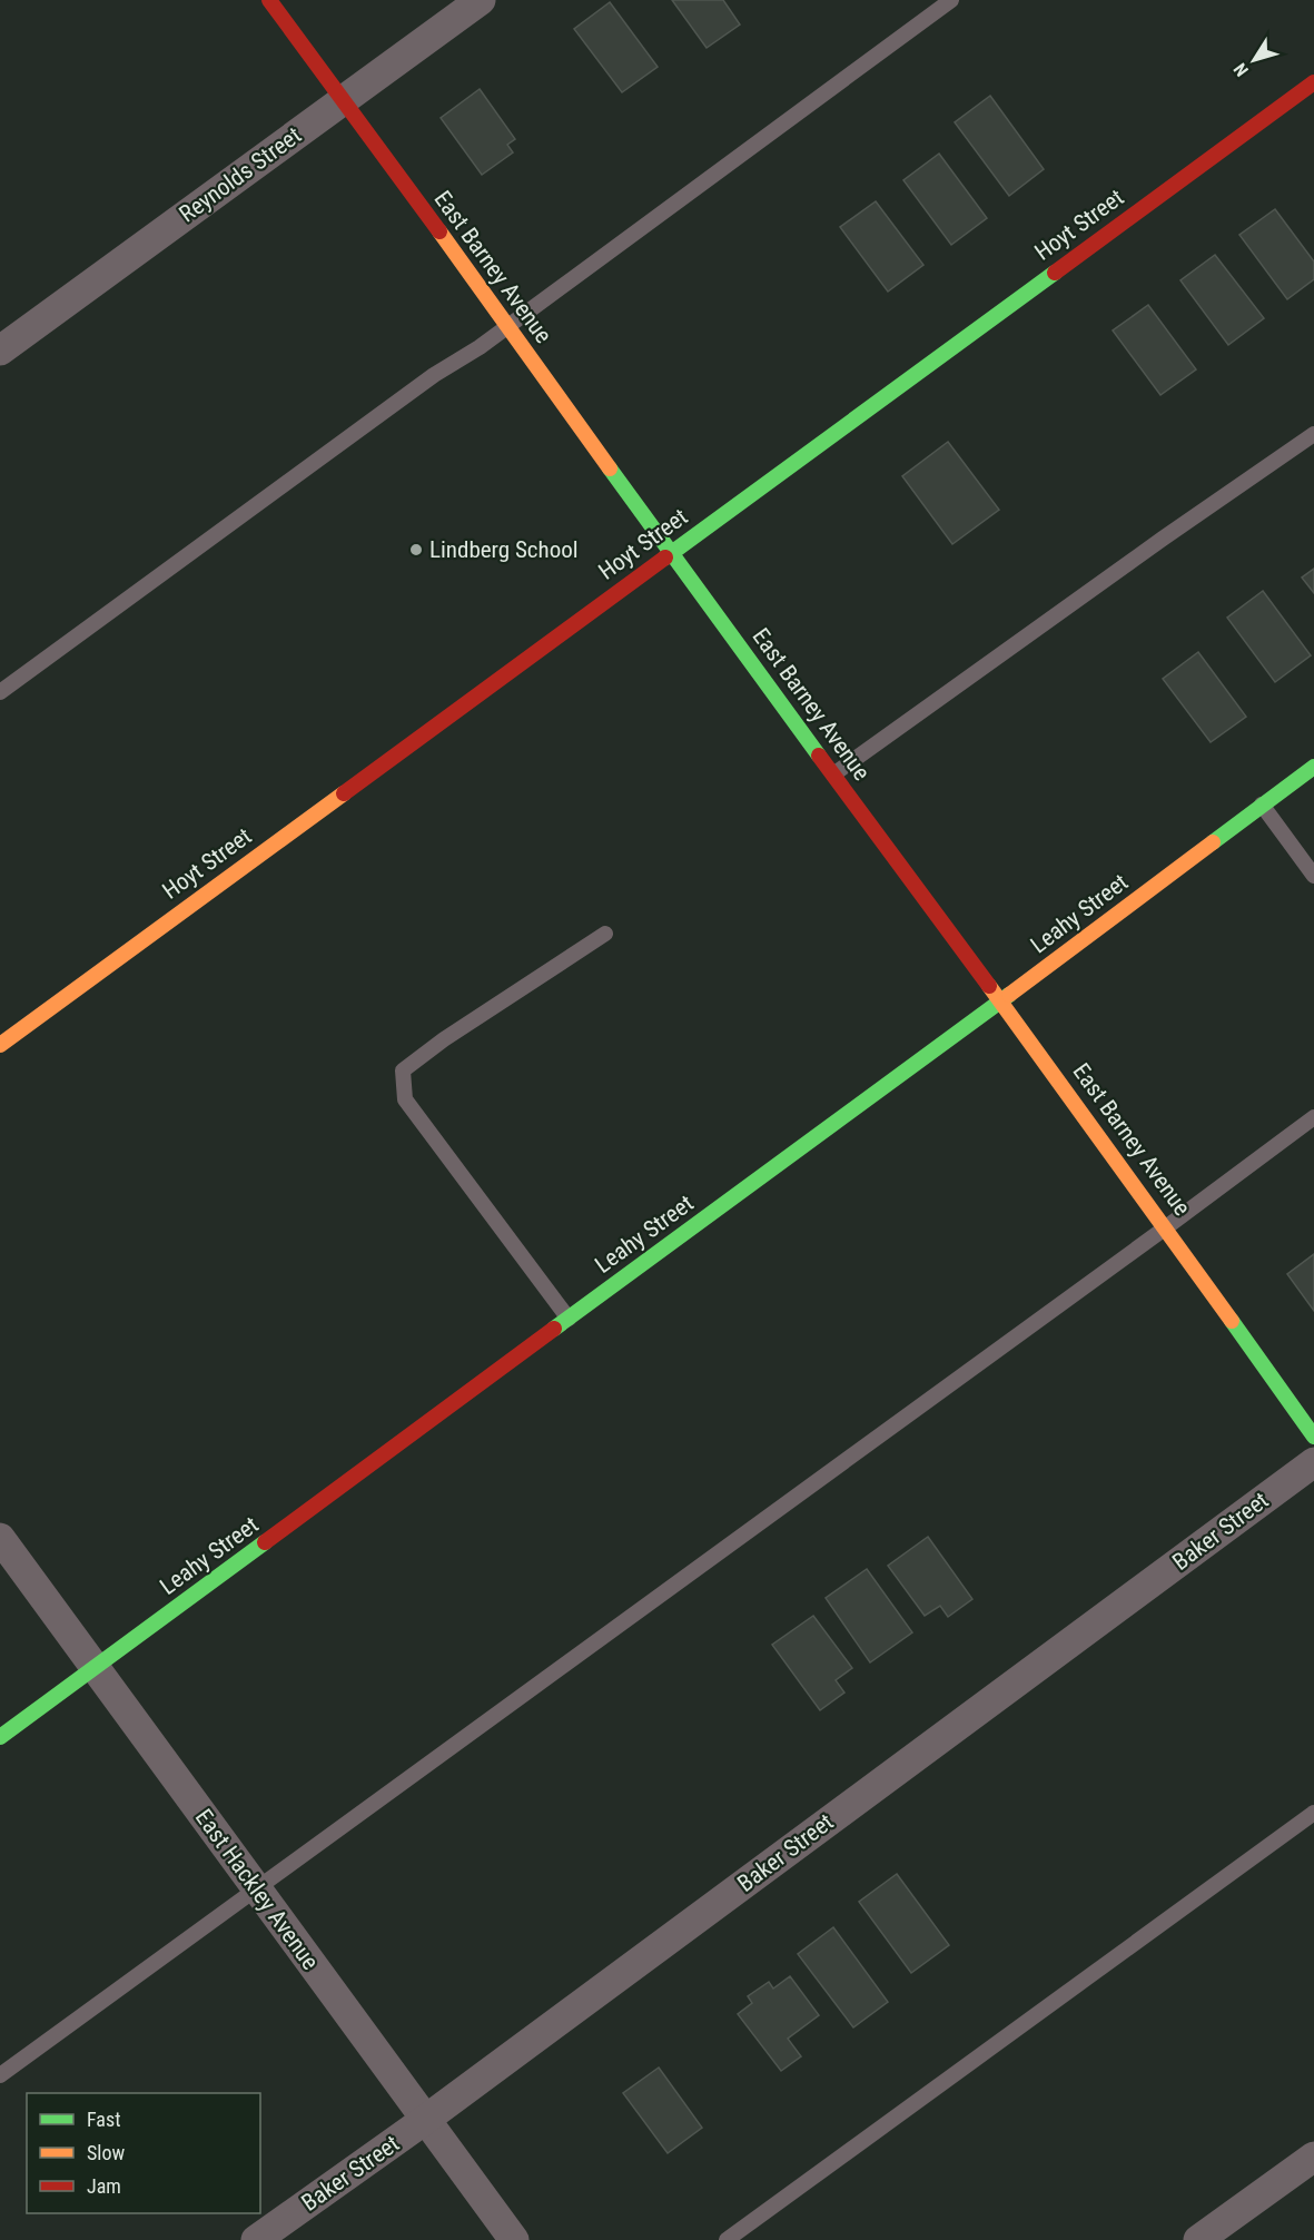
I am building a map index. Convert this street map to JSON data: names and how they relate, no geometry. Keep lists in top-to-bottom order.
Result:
{
  "streets": {
    "street": [
      "Reynolds Street",
      "Hoyt Street",
      "East Barney Avenue",
      "Leahy Street",
      "Baker Street",
      "East Hackley Avenue"
    ]
  },
  "crossings": [
    ["Reynolds Street", "East Barney Avenue"],
    ["Hoyt Street", "East Barney Avenue"],
    ["East Barney Avenue", "Leahy Street"],
    ["Leahy Street", "East Hackley Avenue"],
    ["Baker Street", "East Hackley Avenue"]
  ],
  "places": ["Lindberg School"],
  "legend": ["Fast", "Slow", "Jam"],
  "north": "bottom left"
}
